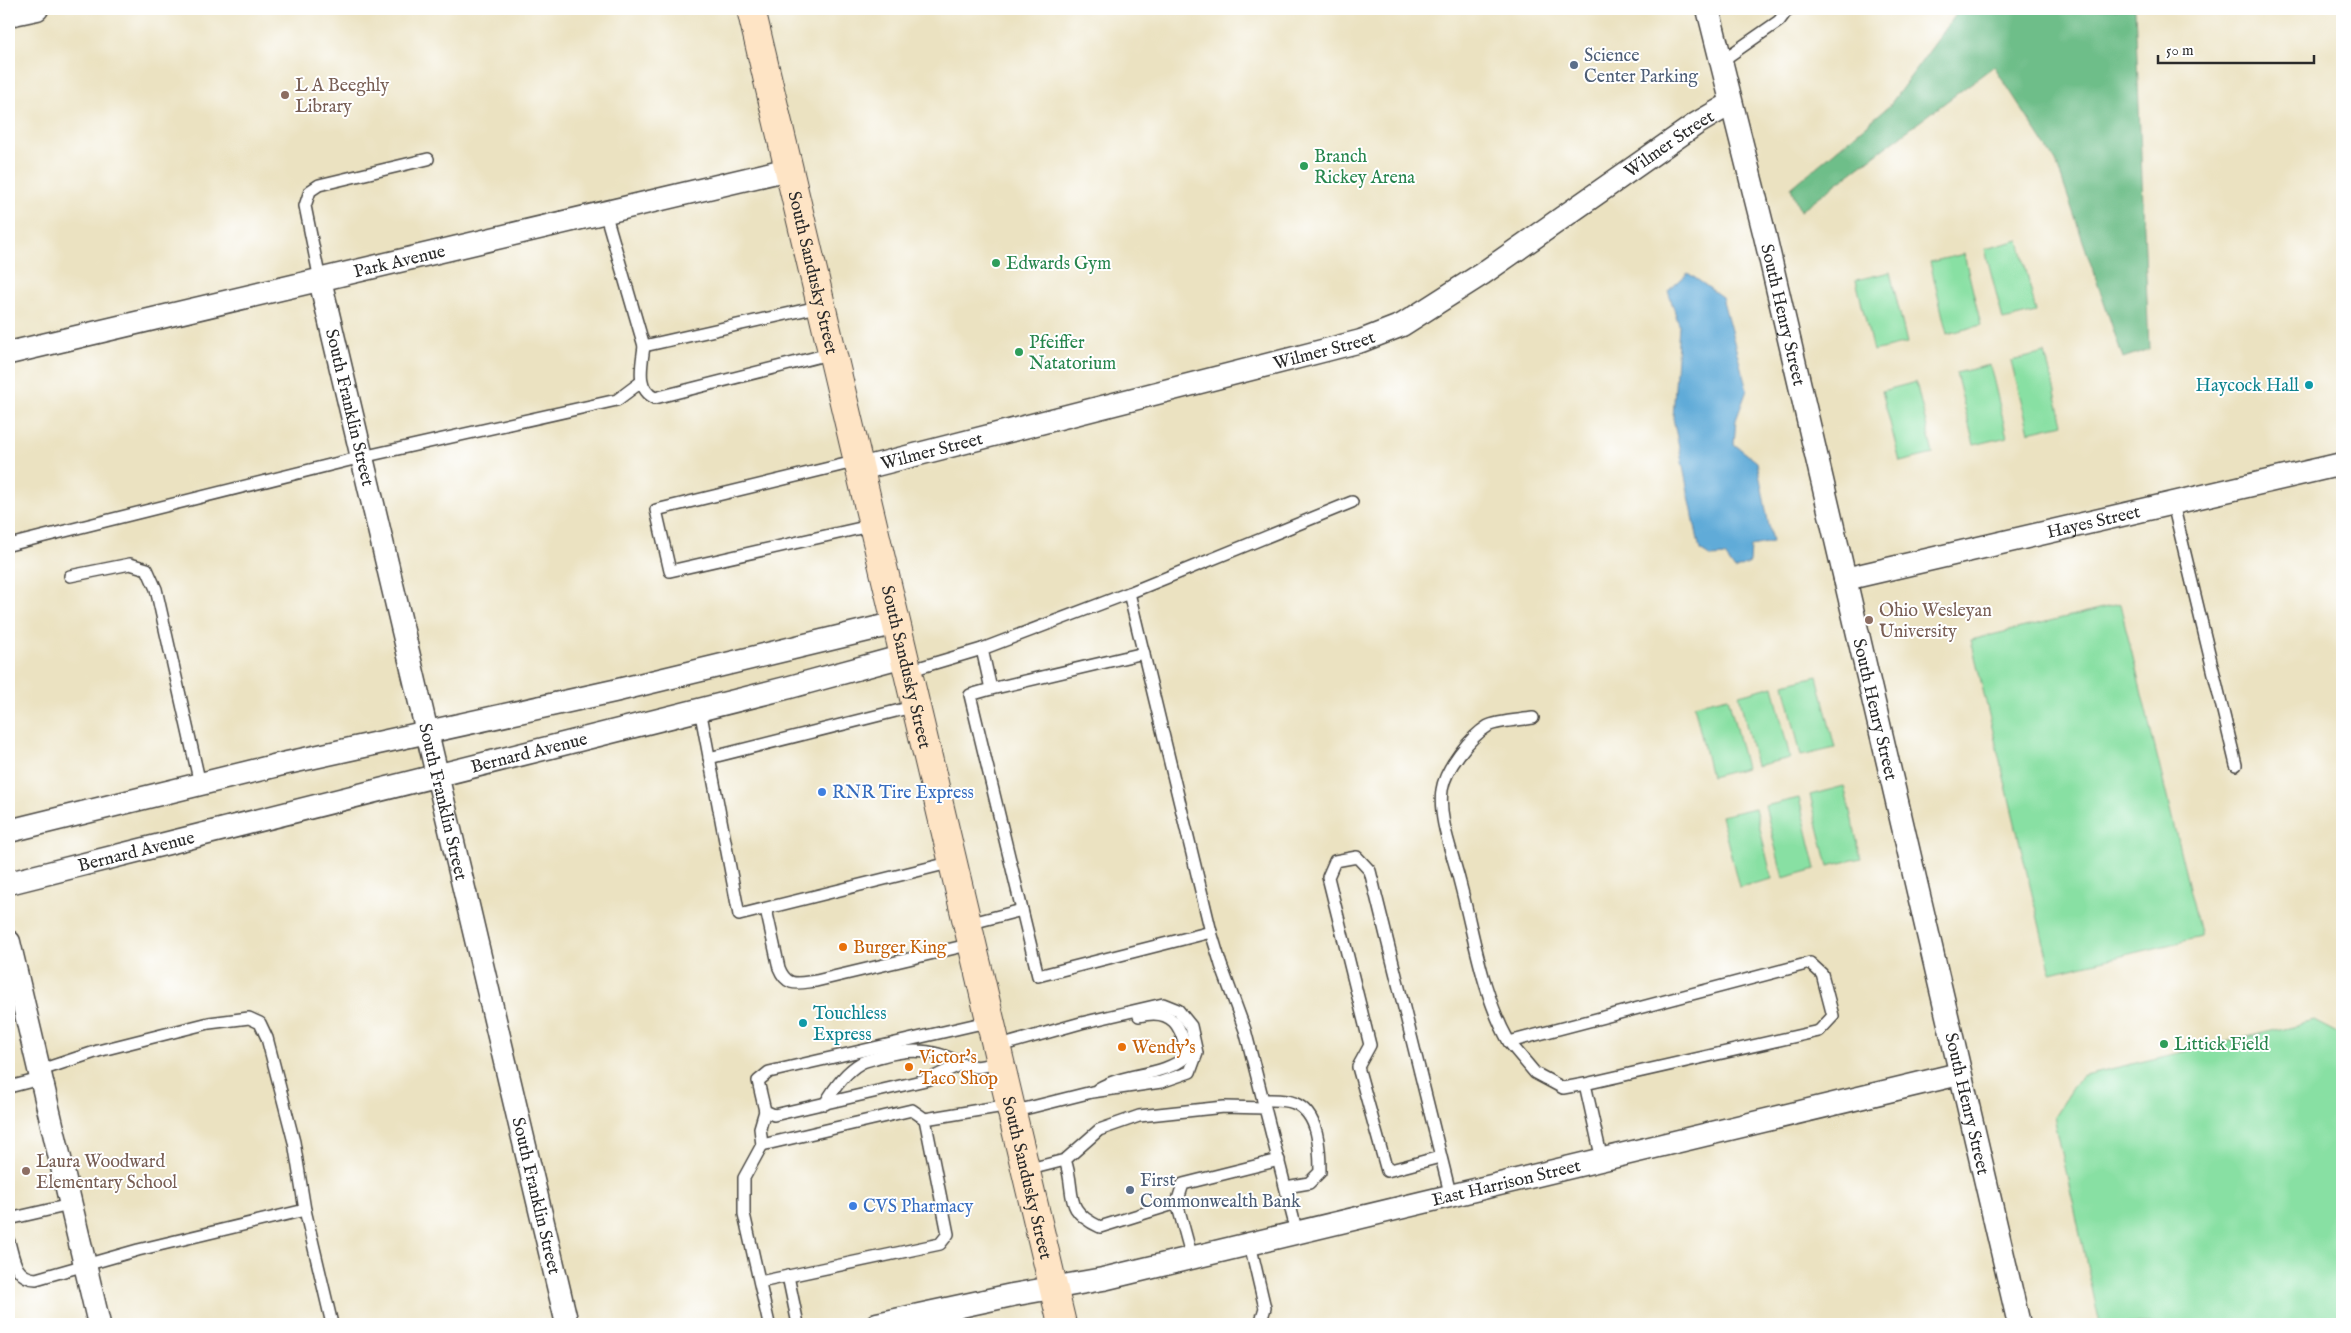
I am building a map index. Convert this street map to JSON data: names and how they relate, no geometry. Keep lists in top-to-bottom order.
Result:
{
  "streets": {
    "street": [
      "Wilmer Street",
      "Park Avenue",
      "South Sandusky Street",
      "South Henry Street",
      "South Franklin Street",
      "Hayes Street",
      "Bernard Avenue",
      "East Harrison Street"
    ]
  },
  "crossings": [
    ["Wilmer Street", "South Sandusky Street"],
    ["Wilmer Street", "South Henry Street"],
    ["Park Avenue", "South Sandusky Street"],
    ["Park Avenue", "South Franklin Street"],
    ["South Sandusky Street", "Bernard Avenue"],
    ["South Sandusky Street", "East Harrison Street"],
    ["South Henry Street", "Hayes Street"],
    ["South Henry Street", "East Harrison Street"],
    ["South Franklin Street", "Bernard Avenue"]
  ],
  "places": [
    "Science Center Parking",
    "L A Beeghly Library",
    "Branch Rickey Arena",
    "Edwards Gym",
    "Pfeiffer Natatorium",
    "Haycock Hall",
    "Ohio Wesleyan University",
    "RNR Tire Express",
    "Burger King",
    "Touchless Express",
    "Littick Field",
    "Wendy's",
    "Victor's Taco Shop",
    "Laura Woodward Elementary School",
    "First Commonwealth Bank",
    "CVS Pharmacy"
  ],
  "scale_bar": "50 m"
}
